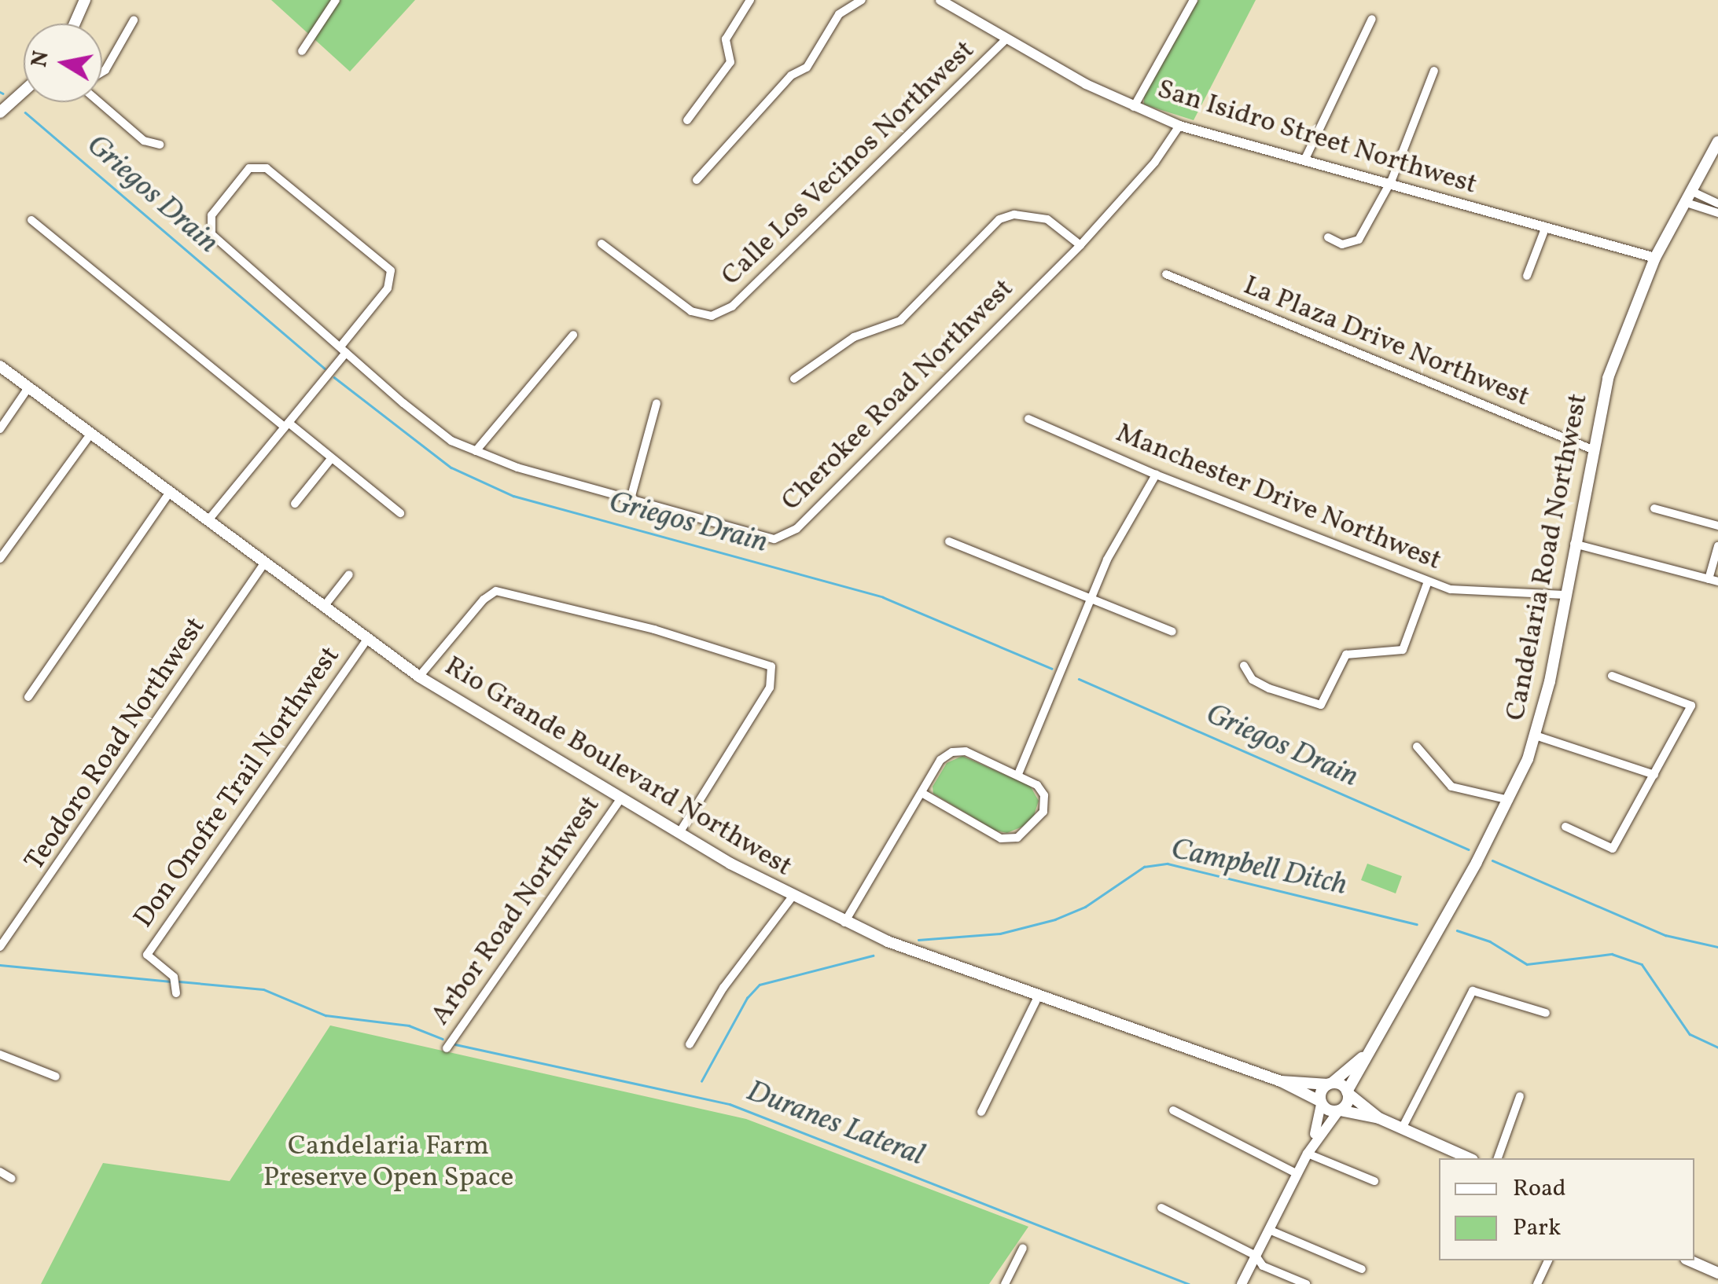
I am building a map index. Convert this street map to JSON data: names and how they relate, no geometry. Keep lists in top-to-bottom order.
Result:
{
  "streets": {
    "main road": ["Candelaria Road Northwest", "Rio Grande Boulevard Northwest"],
    "street": [
      "San Isidro Street Northwest",
      "Calle Los Vecinos Northwest",
      "La Plaza Drive Northwest",
      "Cherokee Road Northwest",
      "Manchester Drive Northwest",
      "Teodoro Road Northwest",
      "Don Onofre Trail Northwest",
      "Arbor Road Northwest"
    ]
  },
  "crossings": [
    ["San Isidro Street Northwest", "Calle Los Vecinos Northwest"],
    ["San Isidro Street Northwest", "Cherokee Road Northwest"],
    ["San Isidro Street Northwest", "Candelaria Road Northwest"],
    ["La Plaza Drive Northwest", "Candelaria Road Northwest"],
    ["Manchester Drive Northwest", "Candelaria Road Northwest"],
    ["Teodoro Road Northwest", "Rio Grande Boulevard Northwest"],
    ["Rio Grande Boulevard Northwest", "Don Onofre Trail Northwest"],
    ["Rio Grande Boulevard Northwest", "Arbor Road Northwest"]
  ],
  "water": ["Griegos Drain", "Campbell Ditch", "Duranes Lateral"],
  "parks": ["Candelaria Farm Preserve Open Space"],
  "legend": ["Road", "Park"],
  "north": "left"
}
